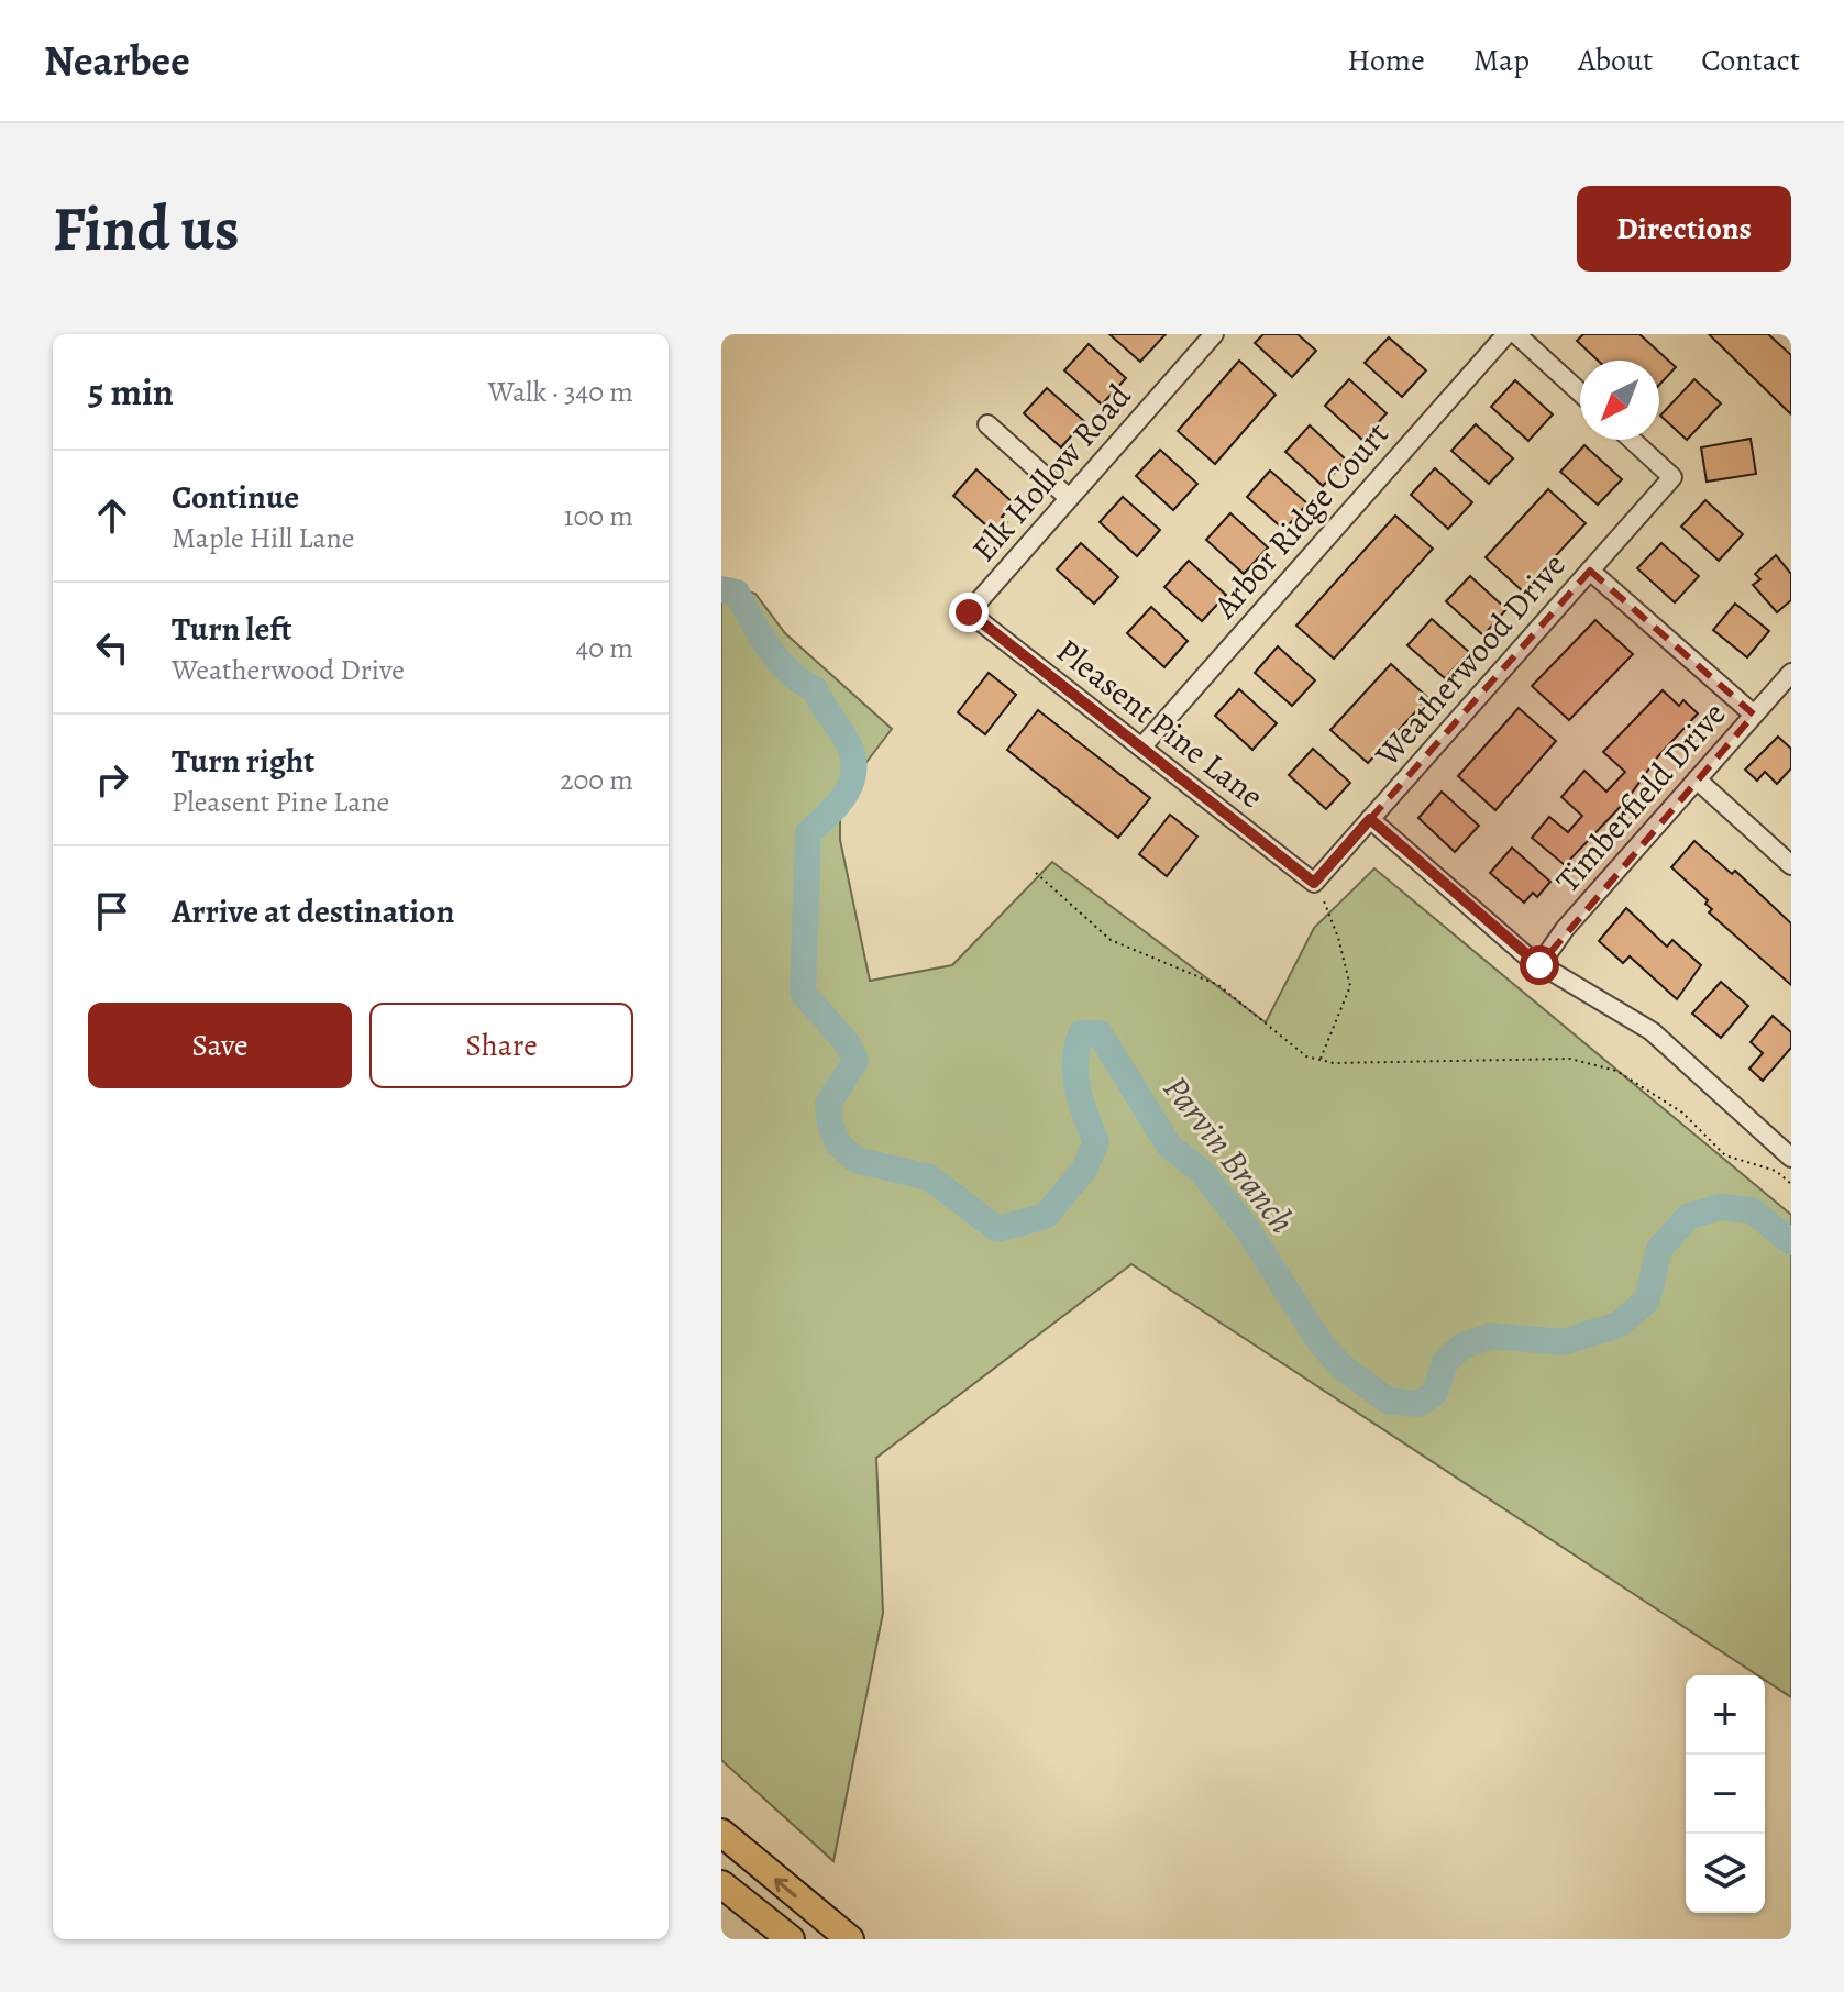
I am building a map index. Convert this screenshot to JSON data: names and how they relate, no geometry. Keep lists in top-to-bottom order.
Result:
{
  "streets": {
    "street": [
      "Elk Hollow Road",
      "Arbor Ridge Court",
      "Weatherwood Drive",
      "Pleasent Pine Lane",
      "Timberfield Drive"
    ]
  },
  "crossings": [
    ["Elk Hollow Road", "Pleasent Pine Lane"],
    ["Arbor Ridge Court", "Pleasent Pine Lane"],
    ["Weatherwood Drive", "Pleasent Pine Lane"]
  ],
  "water": ["Parvin Branch"],
  "north": "bottom left",
  "page": {
    "header": "Nearbee",
    "nav": [
      "Home",
      "Map",
      "About",
      "Contact"
    ],
    "buttons": [
      "Directions",
      ["Save", "Share"]
    ],
    "title": "Find us",
    "heading": ["5 min", "Walk · 340 m"],
    "list": [
      ["Continue", "Maple Hill Lane", "100 m"],
      ["Turn left", "Weatherwood Drive", "40 m"],
      ["Turn right", "Pleasent Pine Lane", "200 m"],
      "Arrive at destination"
    ],
    "map_buttons": ["+", "−"]
  }
}
